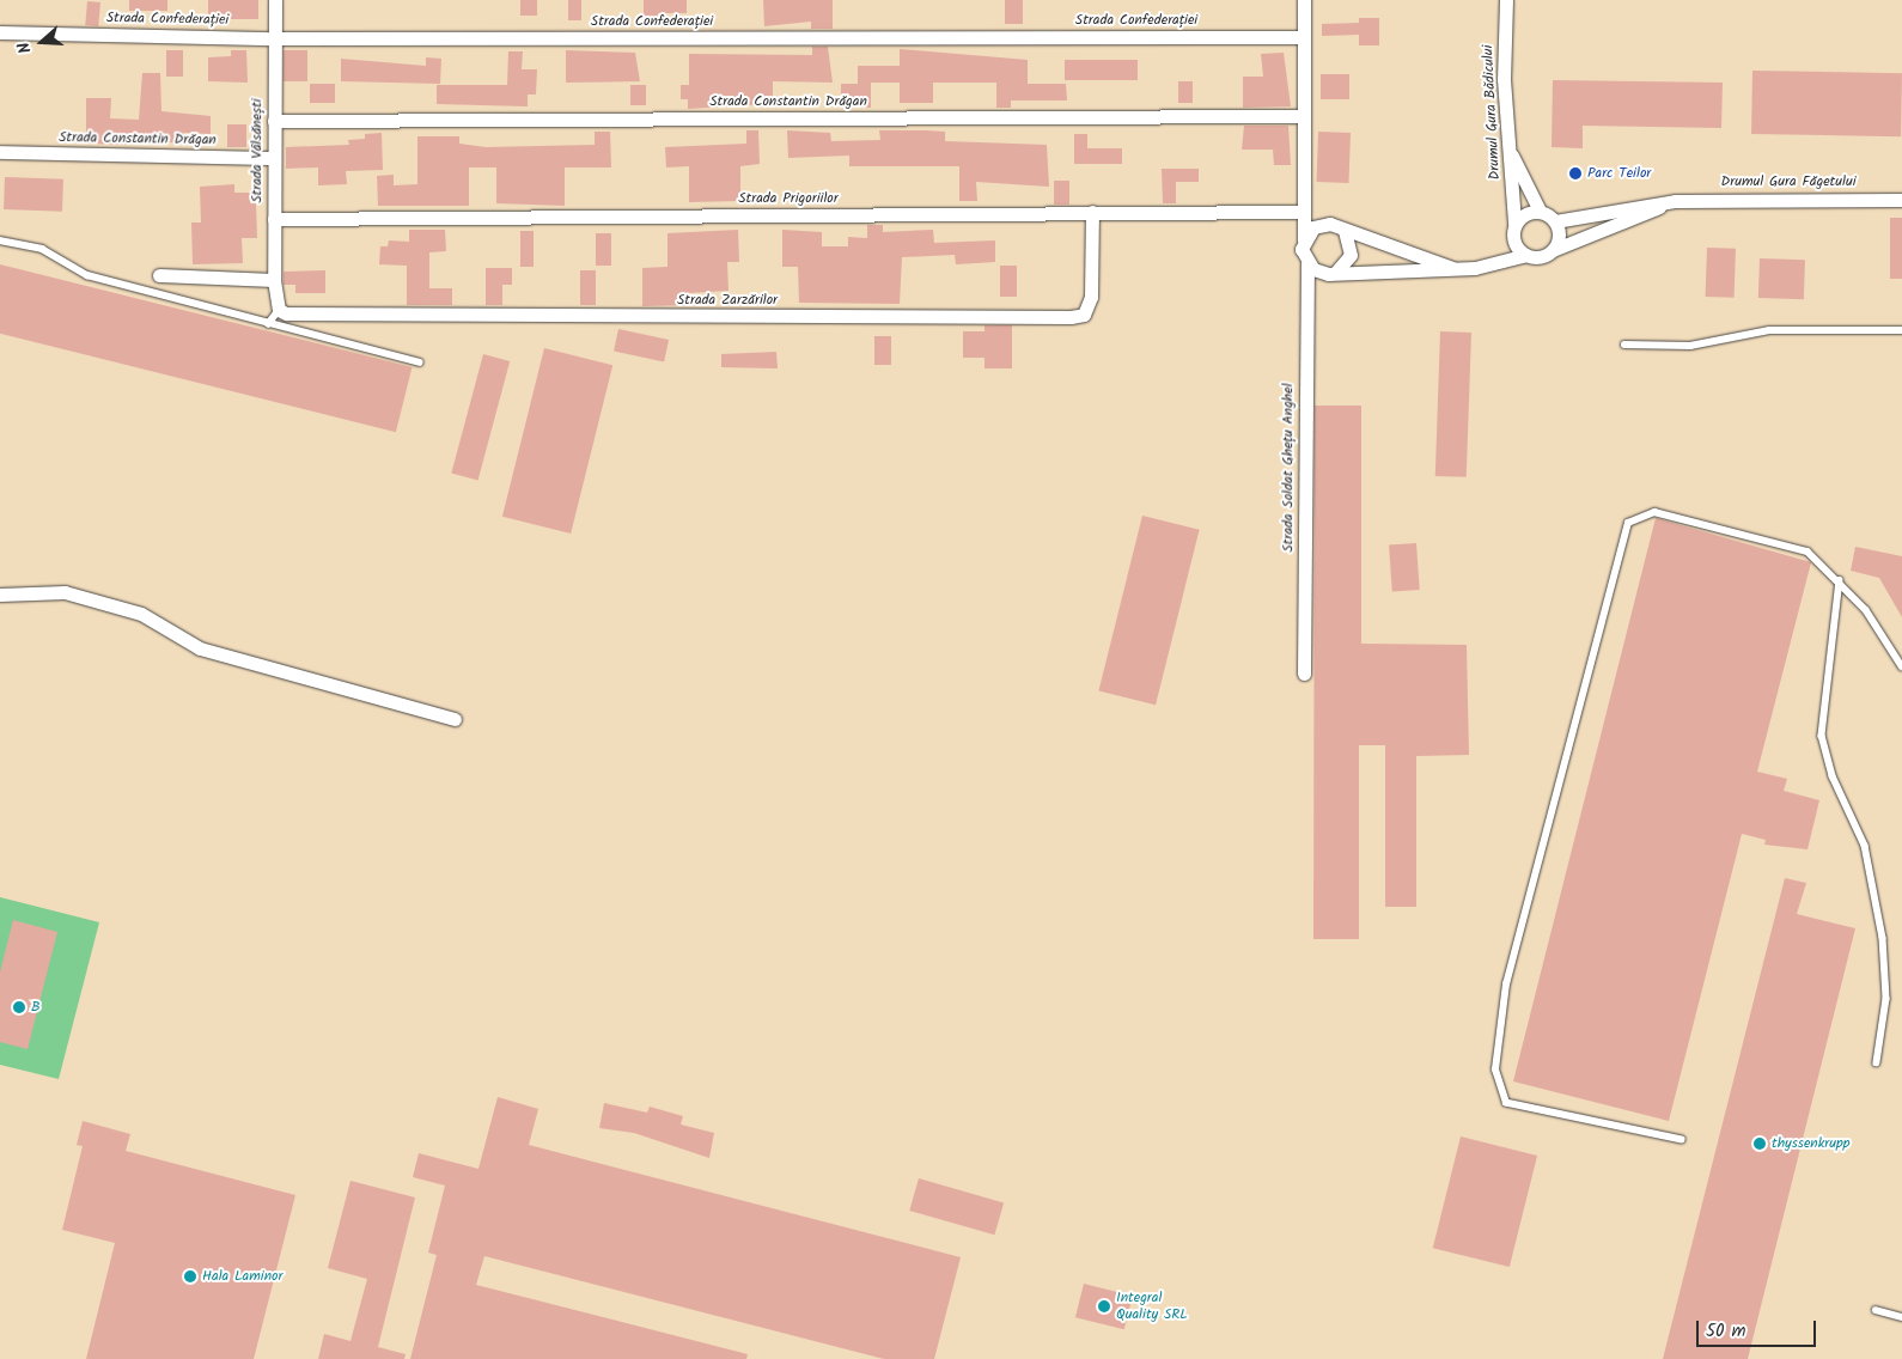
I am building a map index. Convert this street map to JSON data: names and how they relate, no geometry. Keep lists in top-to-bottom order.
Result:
{
  "streets": {
    "street": [
      "Strada Confederației",
      "Strada Constantin Drăgan",
      "Drumul Gura Bădicului",
      "Strada Vâlsănești",
      "Drumul Gura Făgetului",
      "Strada Prigoriilor",
      "Strada Zarzărilor",
      "Strada Soldat Ghețu Anghel"
    ]
  },
  "crossings": [
    ["Strada Confederației", "Strada Vâlsănești"],
    ["Strada Constantin Drăgan", "Strada Vâlsănești"],
    ["Drumul Gura Bădicului", "Drumul Gura Făgetului"],
    ["Strada Vâlsănești", "Strada Prigoriilor"],
    ["Strada Vâlsănești", "Strada Zarzărilor"],
    ["Strada Prigoriilor", "Strada Zarzărilor"]
  ],
  "places": [
    "Parc Teilor",
    "B",
    "thyssenkrupp",
    "Hala Laminor",
    "Integral Quality SRL"
  ],
  "scale_bar": "50 m",
  "north": "left"
}
